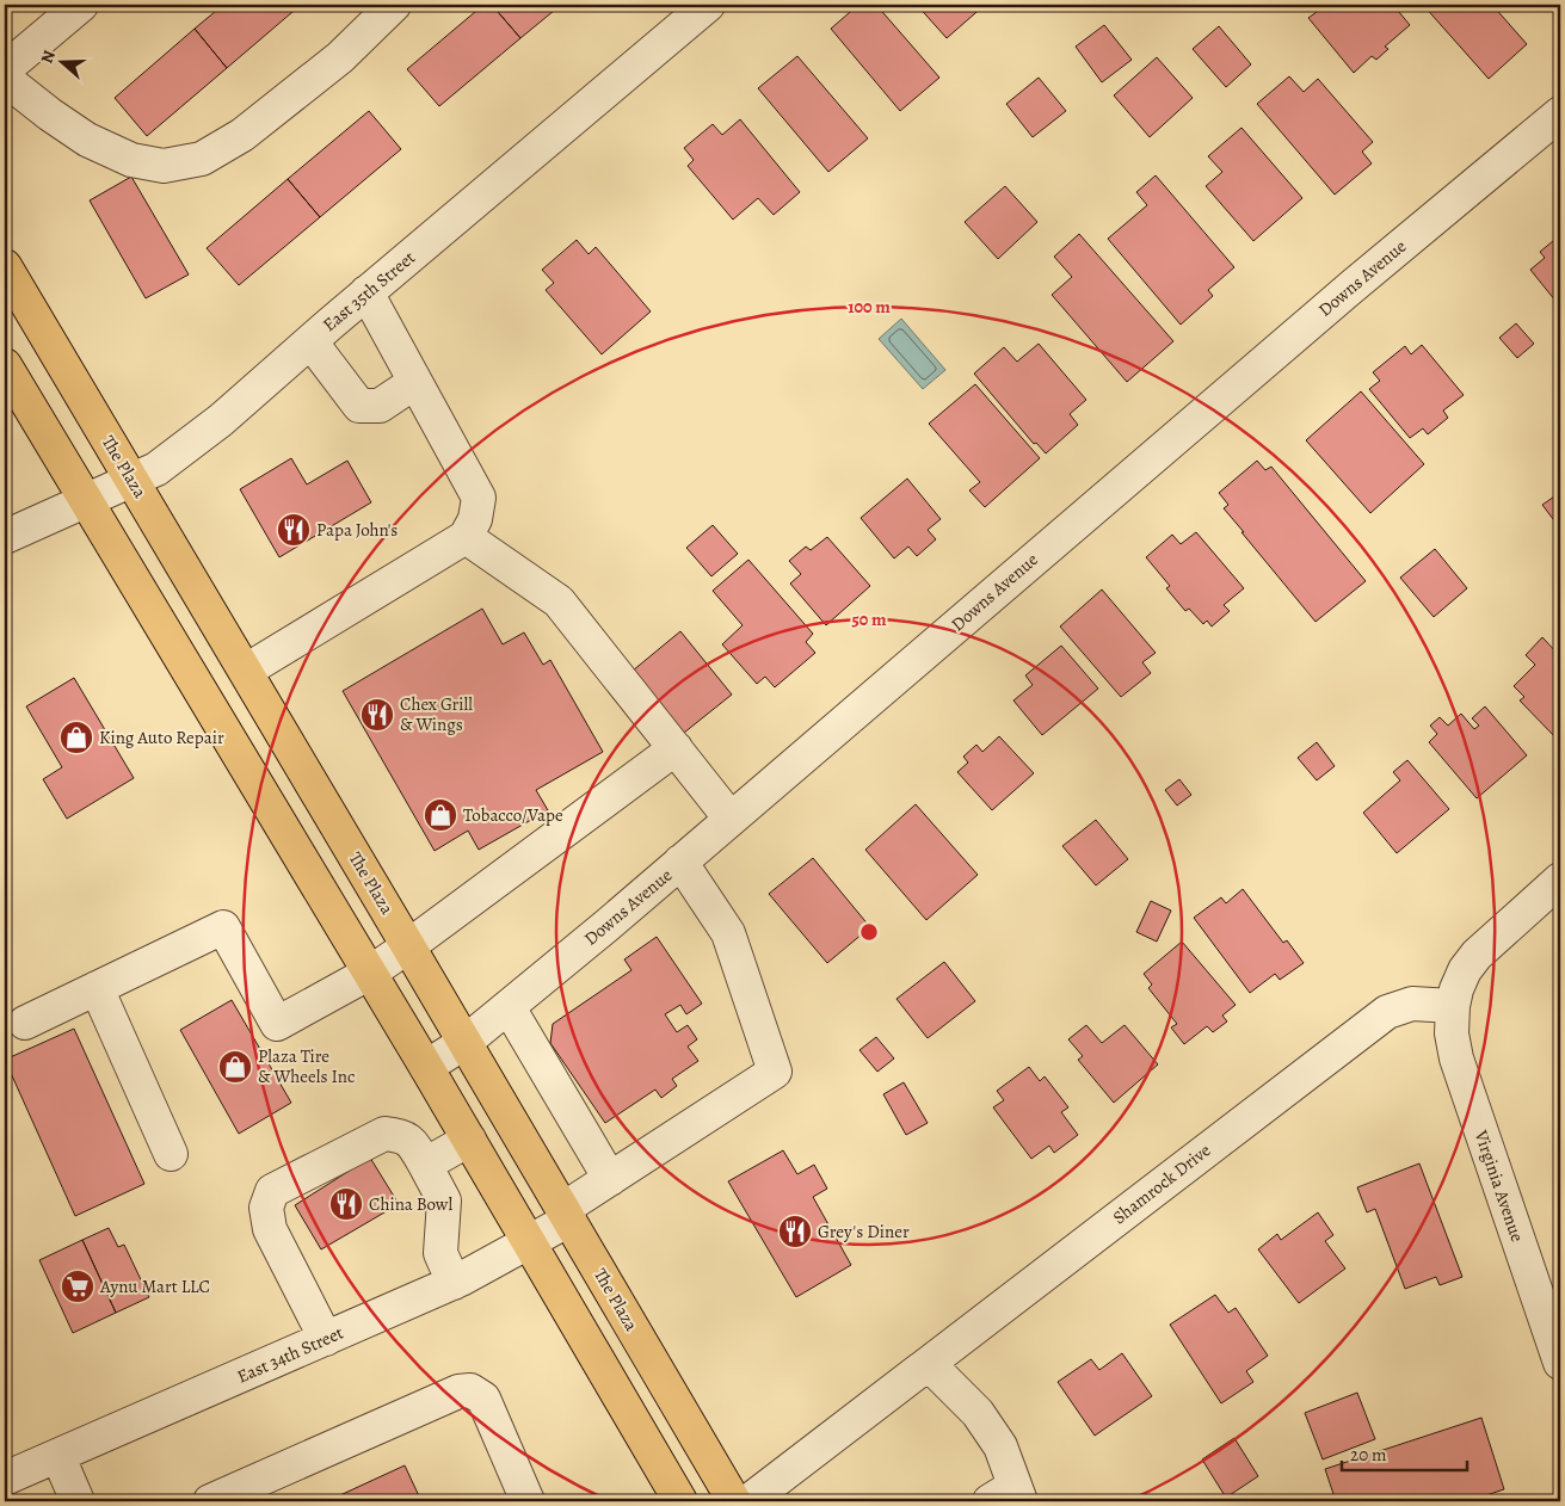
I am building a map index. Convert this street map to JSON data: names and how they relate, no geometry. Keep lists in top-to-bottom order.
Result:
{
  "streets": {
    "main road": ["The Plaza"],
    "street": [
      "Downs Avenue",
      "East 35th Street",
      "Shamrock Drive",
      "Virginia Avenue",
      "East 34th Street"
    ]
  },
  "crossings": [
    ["Downs Avenue", "The Plaza"],
    ["Downs Avenue", "East 34th Street"],
    ["East 35th Street", "The Plaza"],
    ["The Plaza", "East 34th Street"],
    ["Shamrock Drive", "Virginia Avenue"]
  ],
  "places": {
    "restaurant": [
      "Papa John's",
      "Chex Grill & Wings",
      "China Bowl",
      "Grey's Diner"
    ],
    "shop": ["King Auto Repair", "Tobacco/Vape", "Plaza Tire & Wheels Inc"],
    "supermarket": ["Aynu Mart LLC"]
  },
  "scale_bar": "20 m",
  "north": "left",
  "rings": ["100 m", "50 m"]
}
